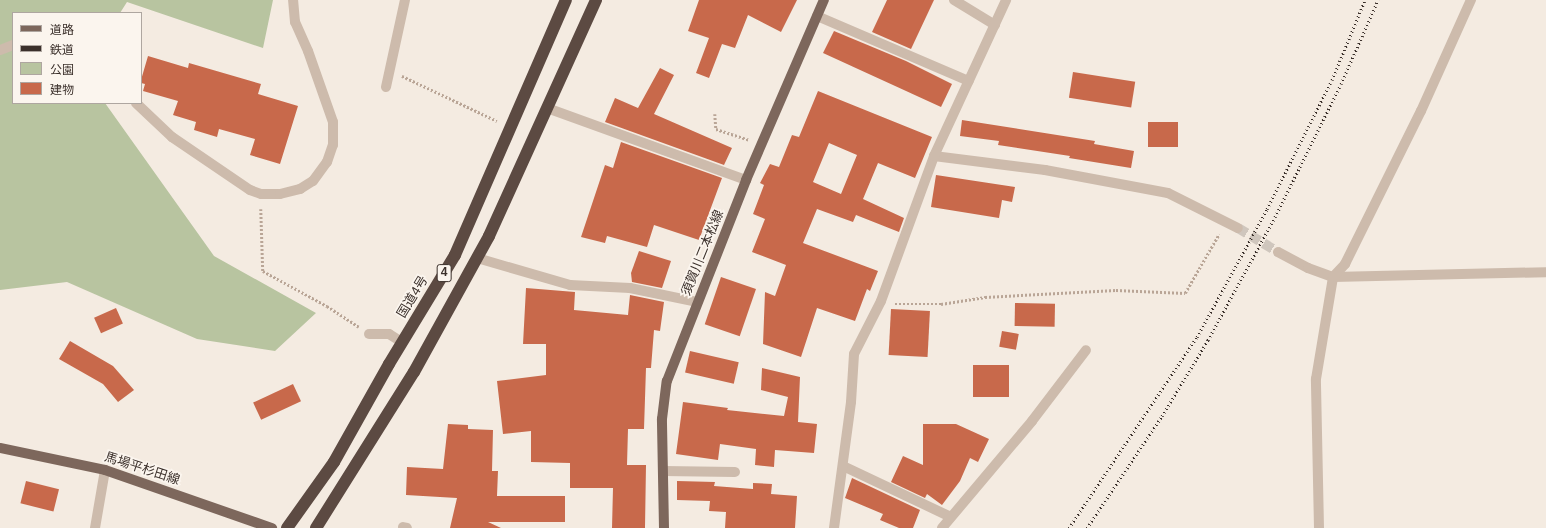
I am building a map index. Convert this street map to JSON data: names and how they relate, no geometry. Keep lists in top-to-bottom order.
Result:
{
  "streets": {
    "highway": ["4", "国道4号"],
    "main road": ["須賀川二本松線", "馬場平杉田線"]
  },
  "legend": [
    "道路",
    "鉄道",
    "公園",
    "建物"
  ]
}
